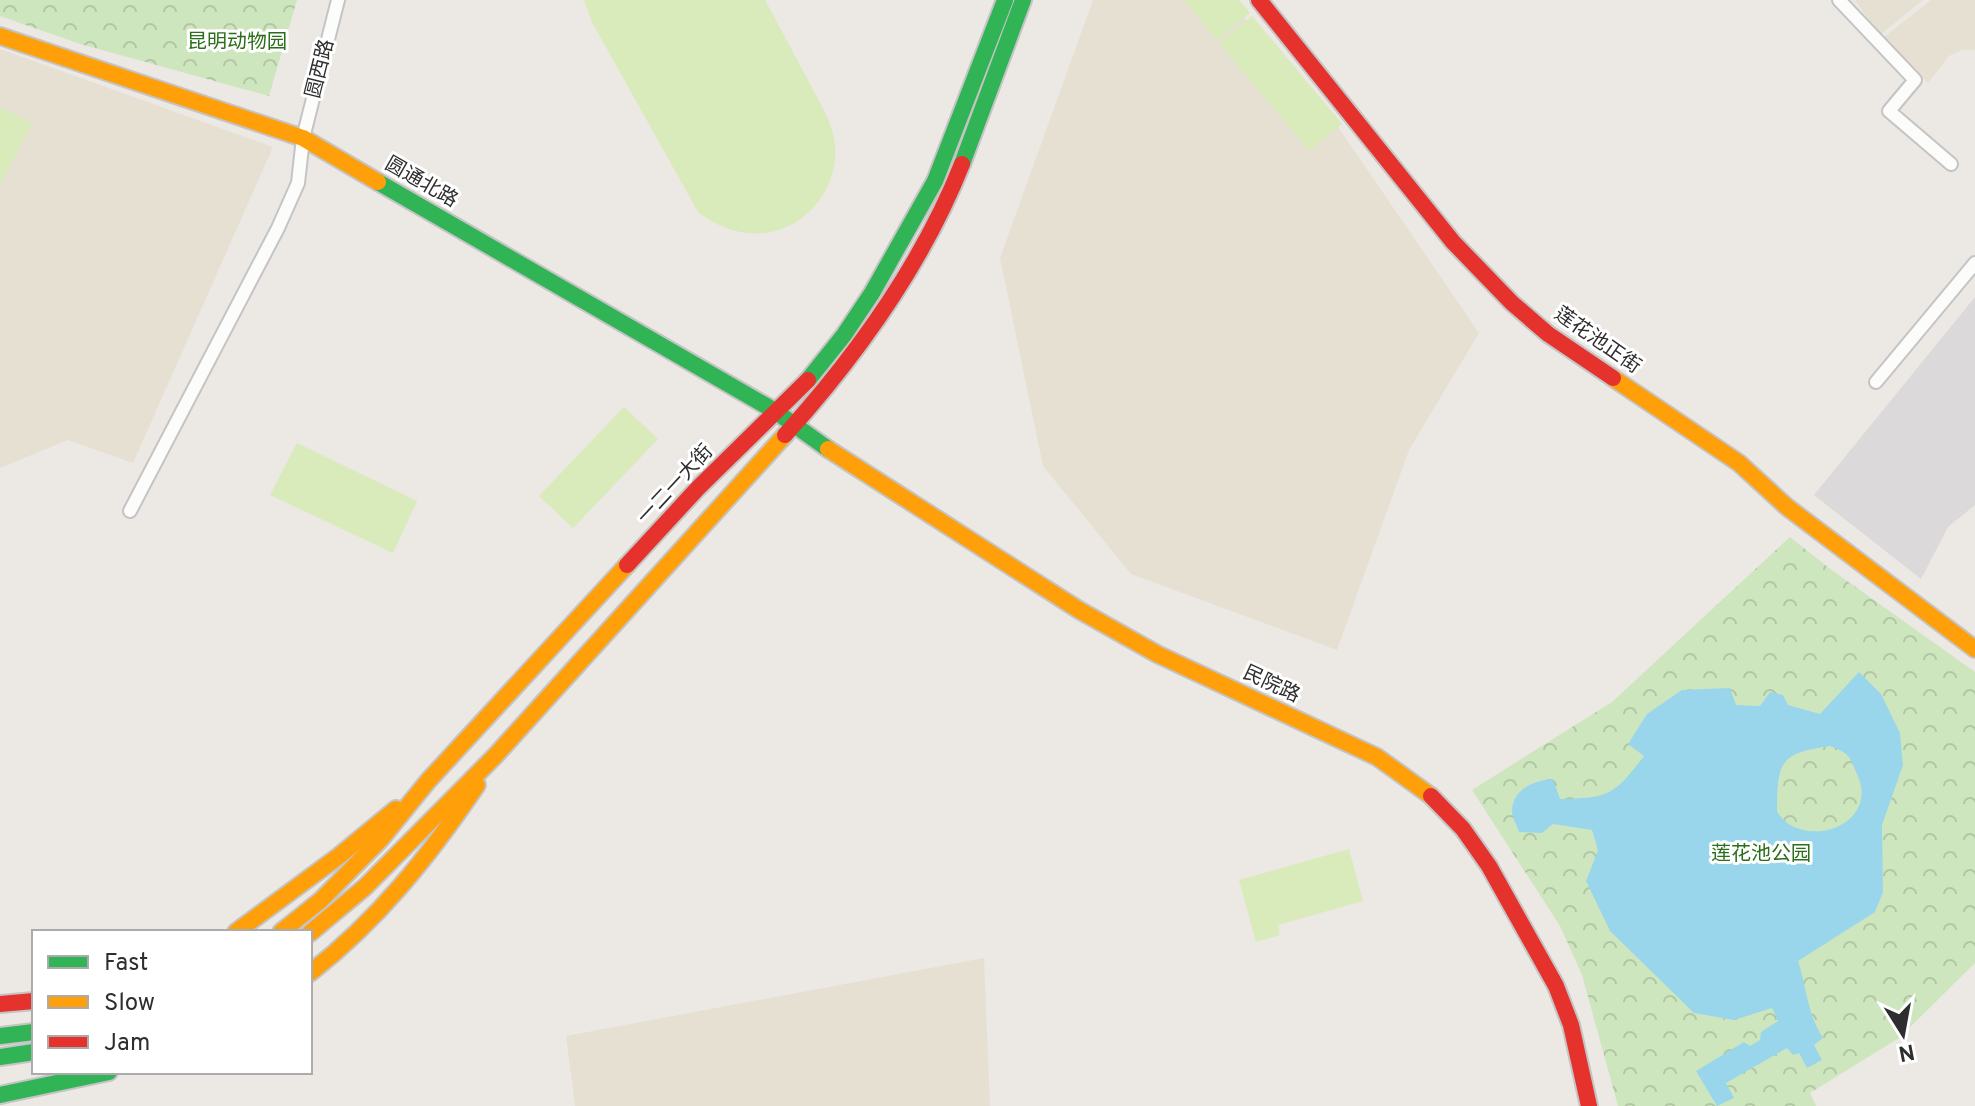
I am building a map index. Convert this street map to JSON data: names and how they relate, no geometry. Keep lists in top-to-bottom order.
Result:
{
  "streets": {
    "main road": [
      "圆通北路",
      "莲花池正街",
      "一二一大街",
      "民院路"
    ],
    "street": ["圆西路"]
  },
  "crossings": [
    ["圆西路", "圆通北路"],
    ["圆通北路", "一二一大街"],
    ["圆通北路", "民院路"]
  ],
  "parks": ["昆明动物园", "莲花池公园"],
  "legend": ["Fast", "Slow", "Jam"],
  "north": "bottom"
}
